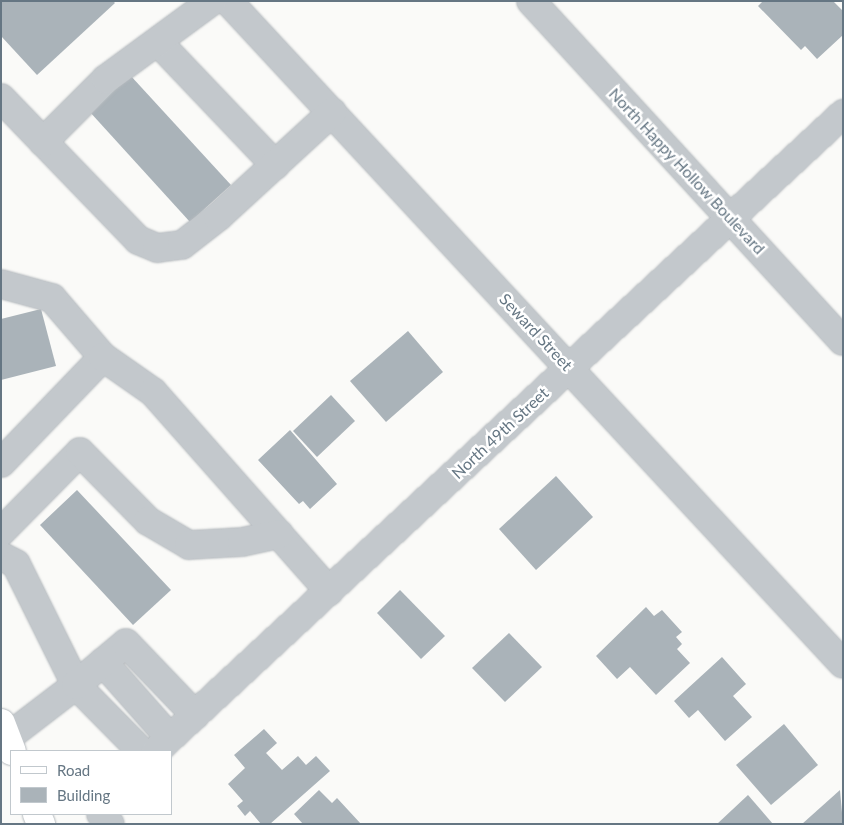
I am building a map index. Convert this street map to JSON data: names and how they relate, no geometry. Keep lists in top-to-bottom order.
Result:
{
  "streets": {
    "street": ["North Happy Hollow Boulevard", "Seward Street", "North 49th Street"]
  },
  "crossings": [
    ["North Happy Hollow Boulevard", "North 49th Street"],
    ["Seward Street", "North 49th Street"]
  ],
  "legend": ["Road", "Building"]
}
